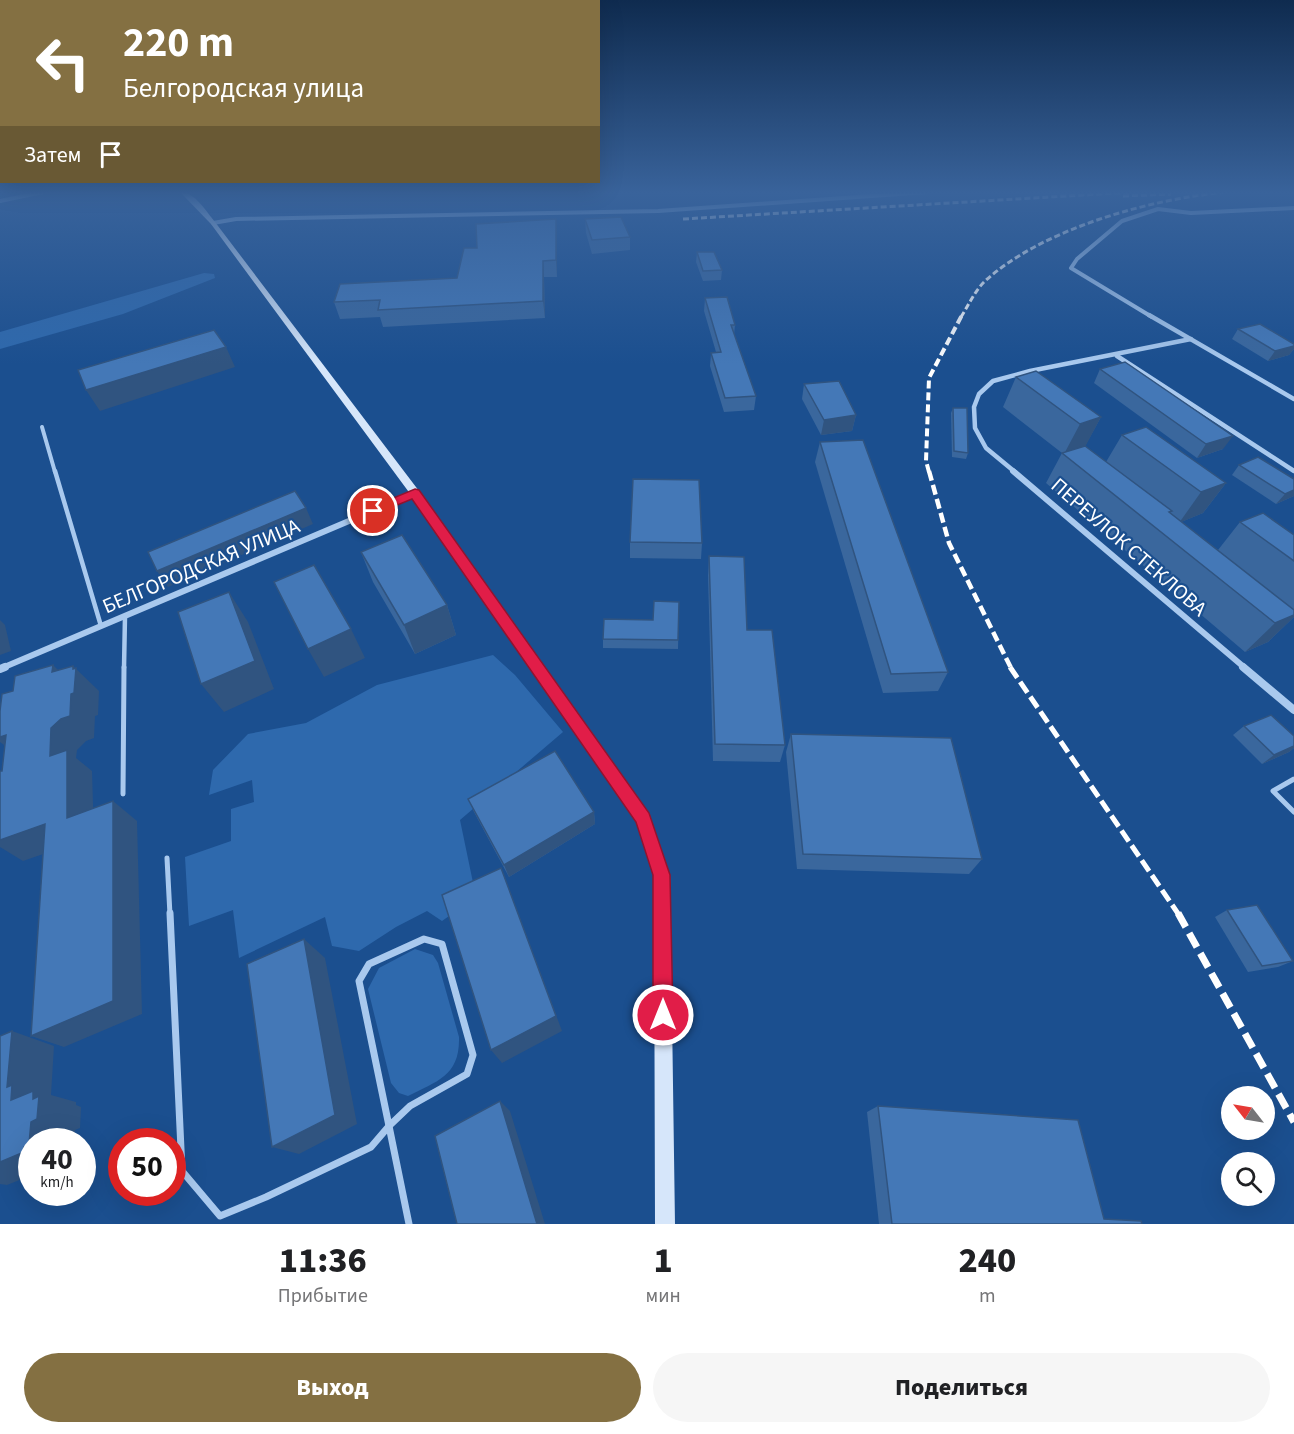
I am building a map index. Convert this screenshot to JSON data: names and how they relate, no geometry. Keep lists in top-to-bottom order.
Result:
{
  "streets": {
    "street": ["ПЕРЕУЛОК СТЕКЛОВА", "БЕЛГОРОДСКАЯ УЛИЦА"]
  },
  "north": "top left",
  "page": {
    "turn": ["220 m", "Белгородская улица"],
    "then": "Затем",
    "speed": "40 km/h",
    "limit": "50",
    "eta": [
      "11:36",
      "Прибытие",
      "1",
      "мин",
      "240",
      "m"
    ],
    "buttons": ["Выход", "Поделиться"]
  }
}
